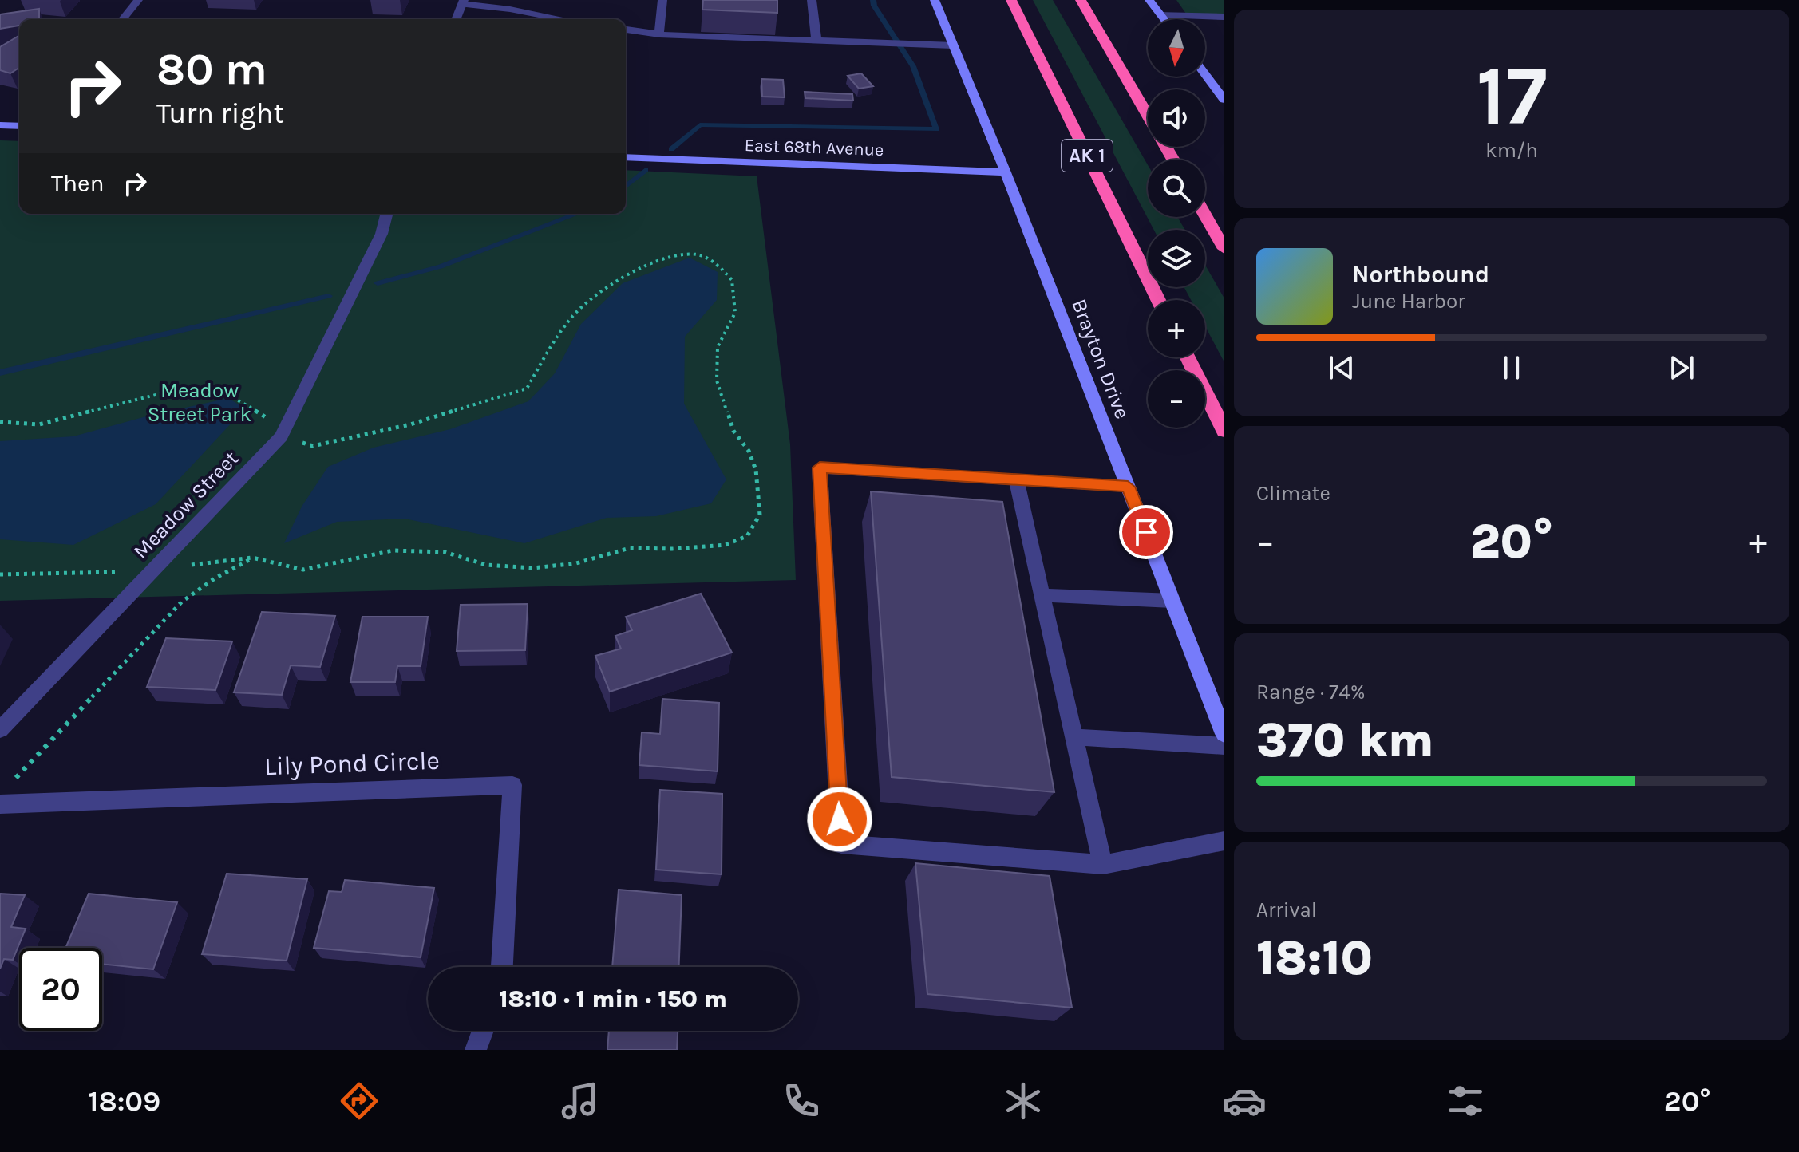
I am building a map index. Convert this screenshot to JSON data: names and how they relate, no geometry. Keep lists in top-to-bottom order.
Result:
{
  "streets": {
    "highway": ["AK 1"],
    "street": [
      "East 68th Avenue",
      "Brayton Drive",
      "Meadow Street",
      "Lily Pond Circle"
    ]
  },
  "crossings": [
    ["East 68th Avenue", "Brayton Drive"]
  ],
  "parks": ["Meadow Street Park"],
  "north": "bottom",
  "page": {
    "tile": [
      ["17", "km/h"],
      "Climate",
      ["Range · 74%", "370 km"],
      ["Arrival", "18:10"]
    ],
    "map_buttons": ["+", "−"],
    "turn": ["80 m", "Turn right"],
    "then": "Then",
    "song": ["Northbound", "June Harbor"],
    "heat": ["−", "20°", "+"],
    "limit": "20",
    "trip": "18:10 · 1 min · 150 m",
    "tabs": ["18:09", "20°"]
  }
}
